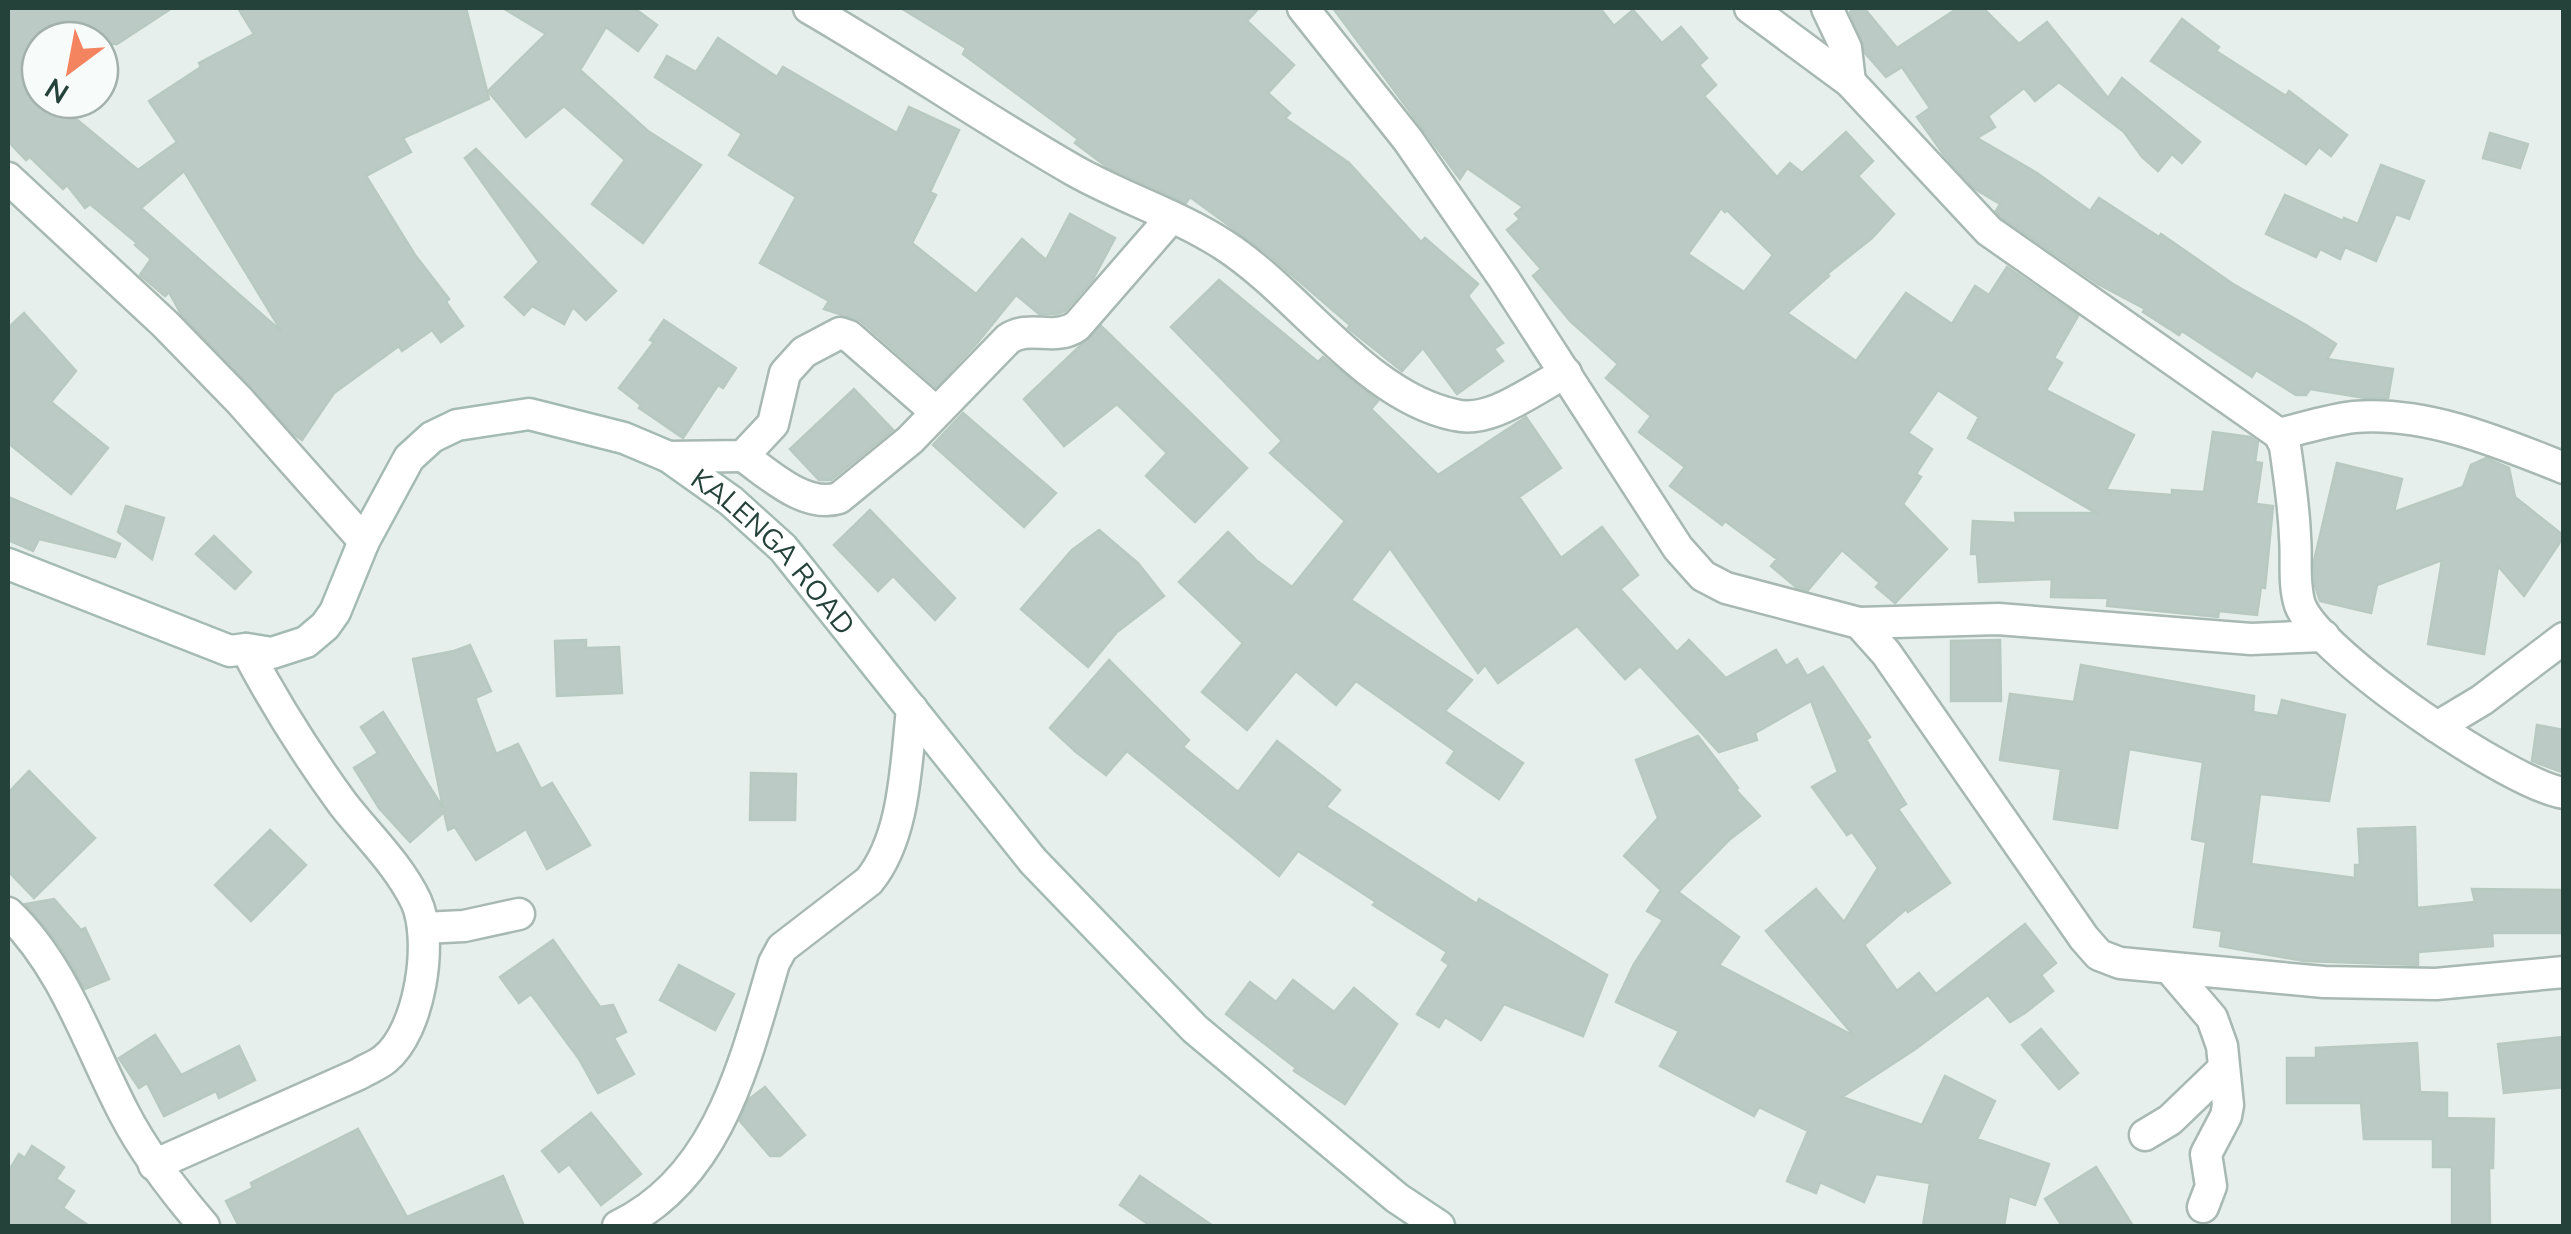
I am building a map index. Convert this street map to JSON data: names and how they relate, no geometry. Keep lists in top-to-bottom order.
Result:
{
  "streets": {
    "street": ["KALENGA ROAD"]
  },
  "north": "bottom left"
}
